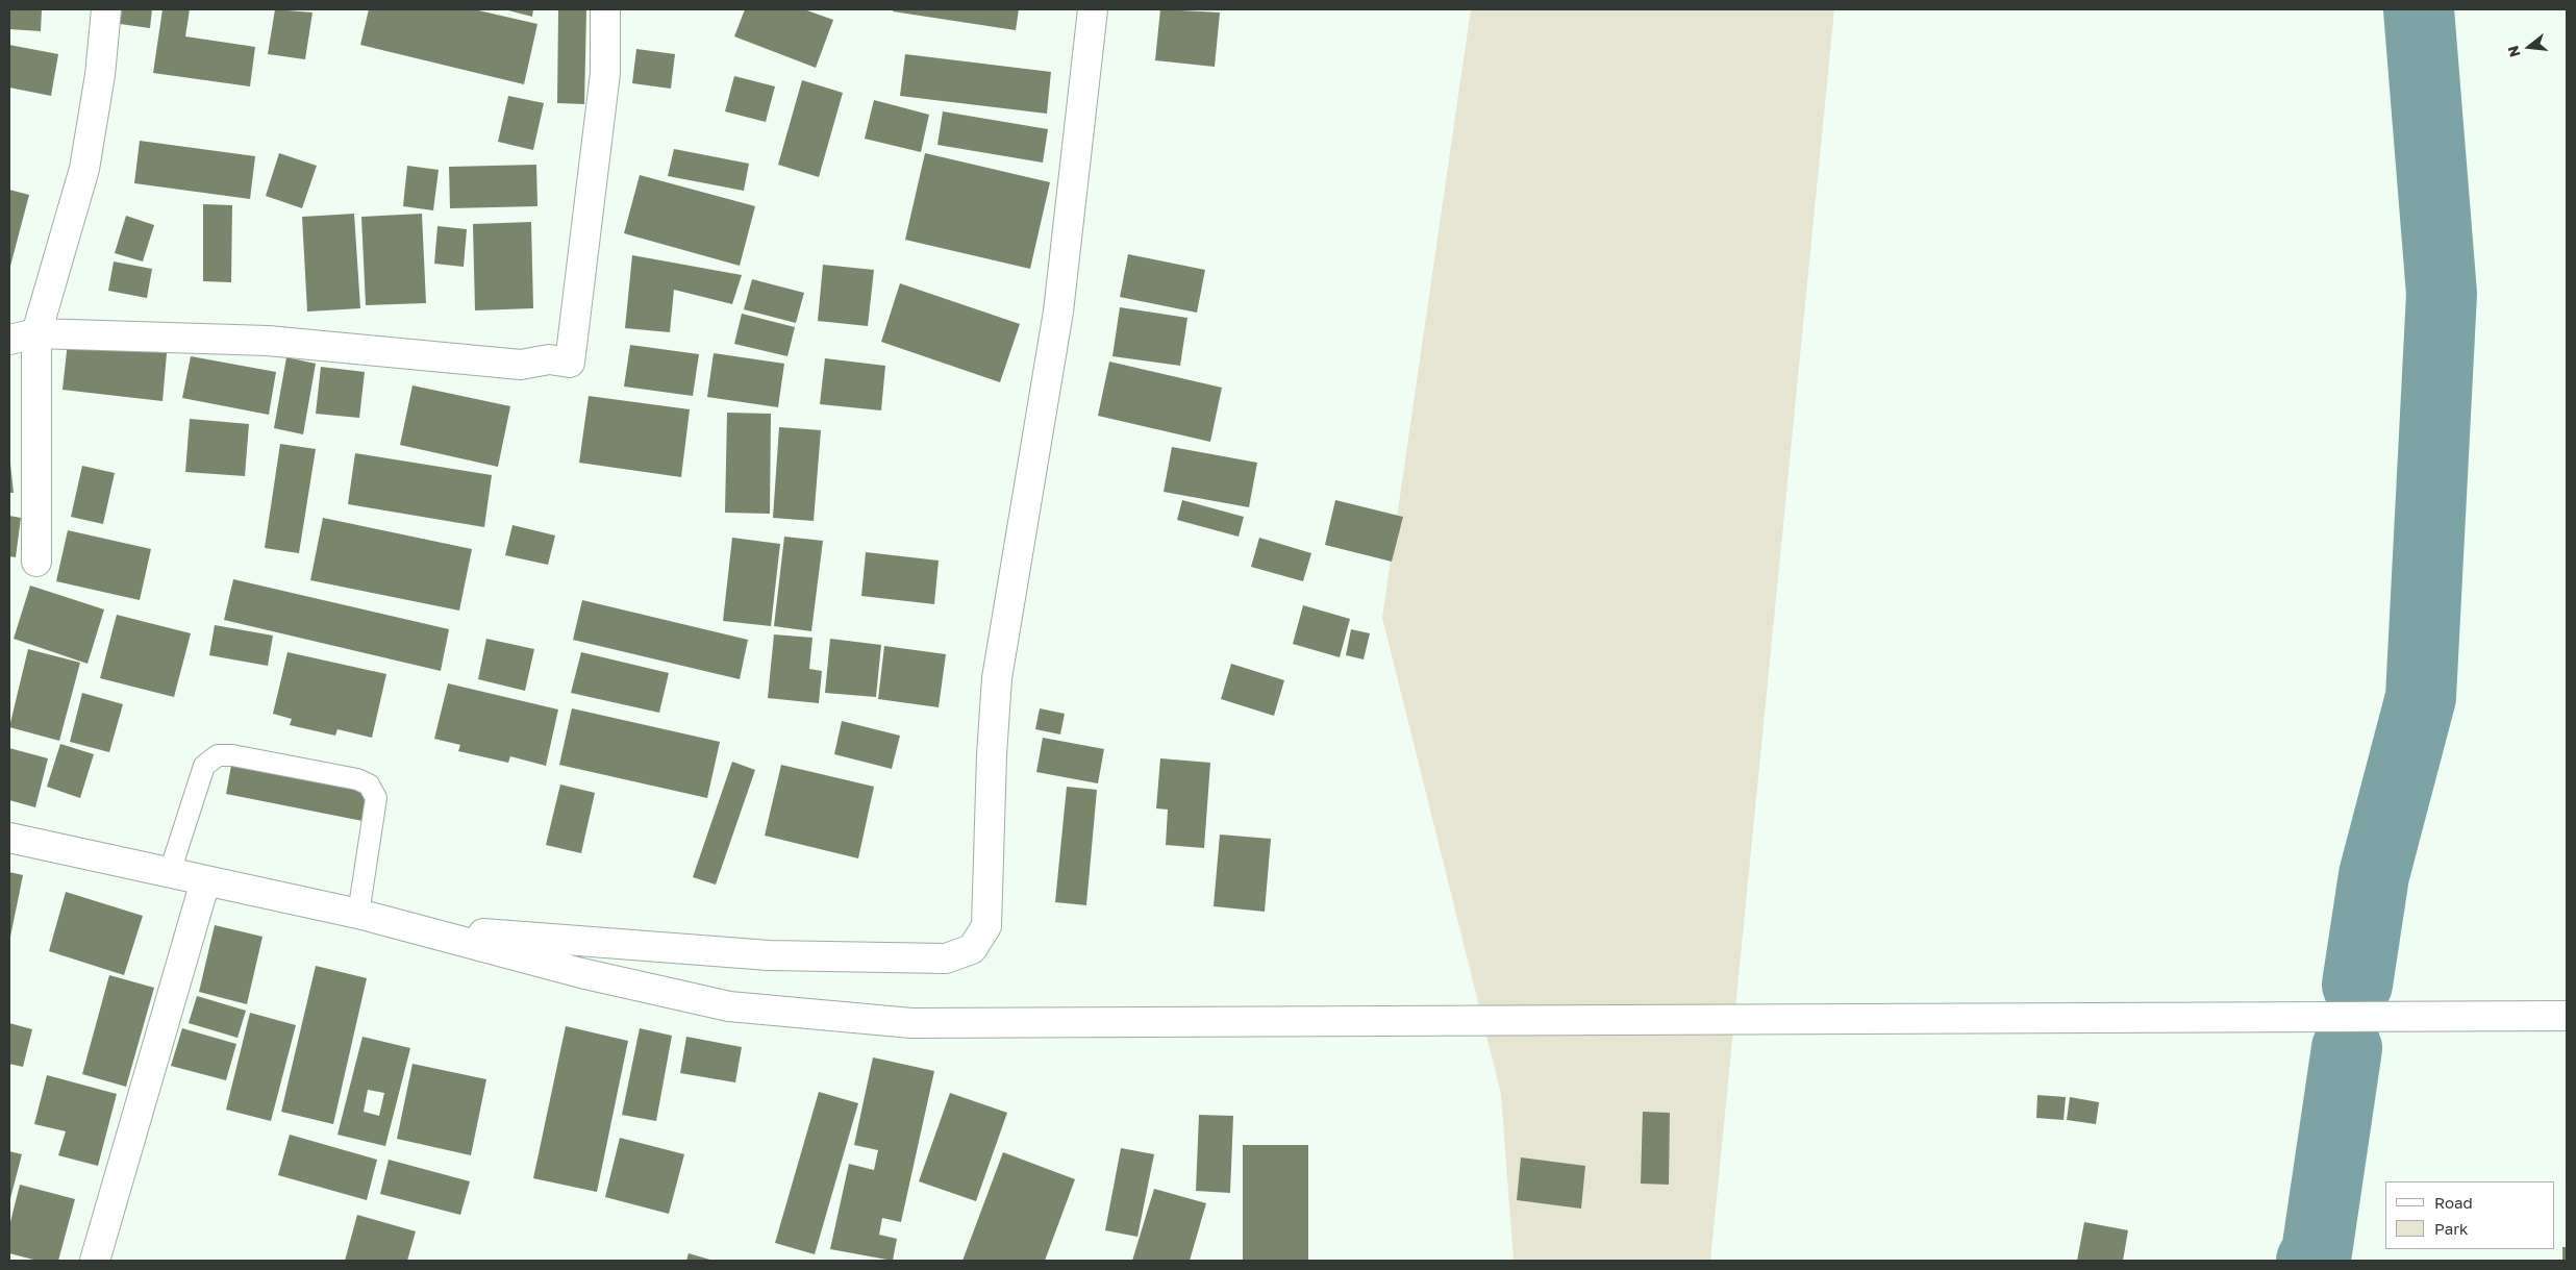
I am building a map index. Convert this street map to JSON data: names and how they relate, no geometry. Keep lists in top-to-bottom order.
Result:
{
  "legend": ["Road", "Park"],
  "north": "left"
}
